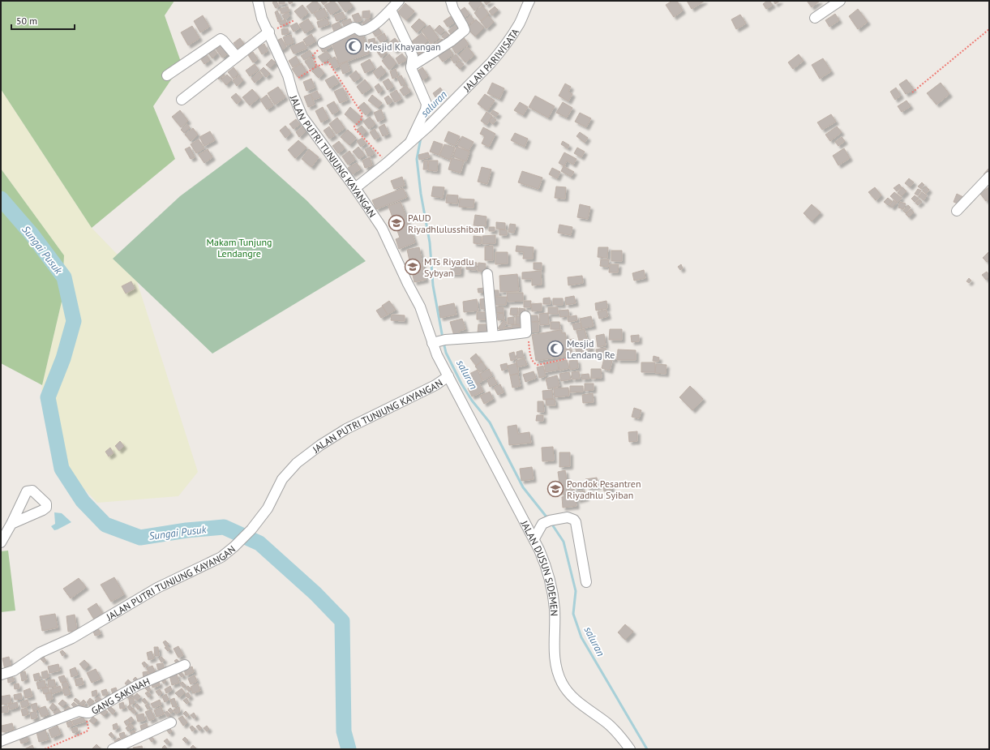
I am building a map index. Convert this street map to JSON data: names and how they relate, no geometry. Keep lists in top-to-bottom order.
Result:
{
  "streets": {
    "street": [
      "JALAN PARIWISATA",
      "JALAN PUTRI TUNJUNG KAYANGAN",
      "JALAN DUSUN SIDEMEN",
      "GANG SAKINAH"
    ]
  },
  "crossings": [
    ["JALAN PARIWISATA", "JALAN PUTRI TUNJUNG KAYANGAN"],
    ["JALAN PUTRI TUNJUNG KAYANGAN", "JALAN DUSUN SIDEMEN"]
  ],
  "water": ["saluran", "Sungai Pusuk"],
  "parks": ["Makam Tunjung Lendangre"],
  "places": {
    "mosque": ["Mesjid Khayangan", "Mesjid Lendang Re"],
    "school or university": ["PAUD Riyadhlulusshiban", "MTs Riyadlu Sybyan", "Pondok Pesantren Riyadhlu Syiban"]
  },
  "scale_bar": "50 m"
}
